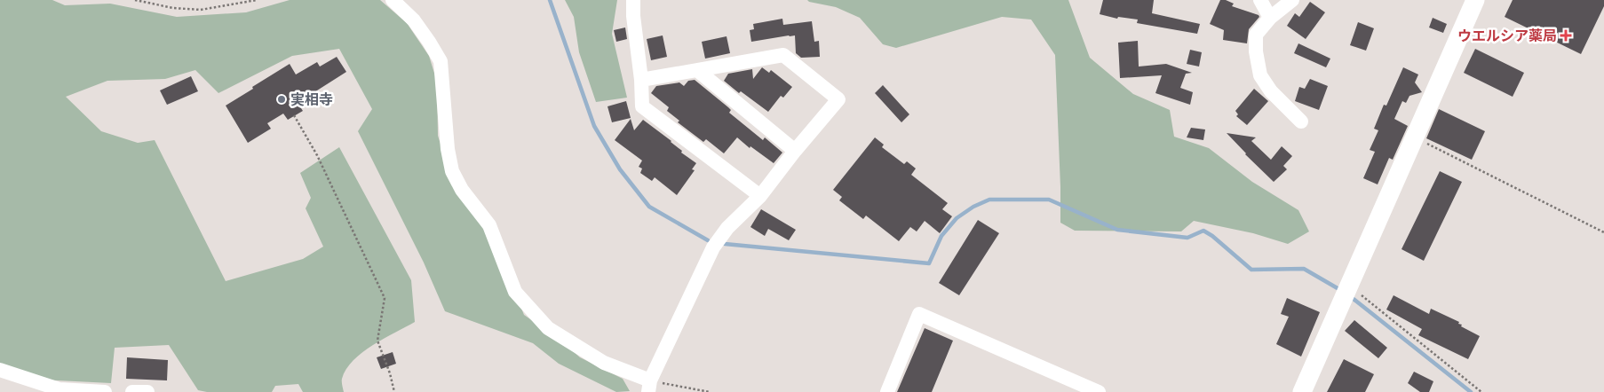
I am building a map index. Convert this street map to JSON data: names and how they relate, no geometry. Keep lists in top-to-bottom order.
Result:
{
  "places": {
    "health": ["ウエルシア薬局"],
    "other": ["実相寺"]
  }
}
